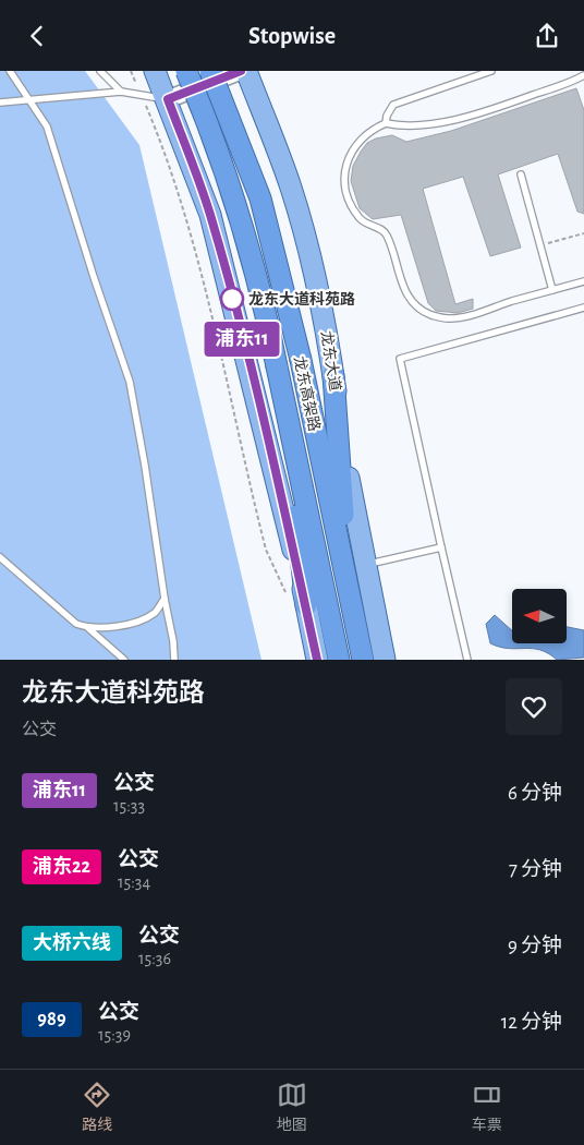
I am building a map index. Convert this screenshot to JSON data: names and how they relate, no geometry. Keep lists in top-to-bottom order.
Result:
{
  "streets": {
    "highway": ["龙东高架路"],
    "main road": ["龙东大道"]
  },
  "places": ["龙东大道科苑路"],
  "lines": ["bus line 浦东11"],
  "north": "left",
  "page": {
    "header": "Stopwise",
    "on_map": "浦东11",
    "heading": ["龙东大道科苑路", "公交"],
    "list": [
      {
        "mark": "浦东11",
        "name": "公交",
        "note": "15:33",
        "value": "6 分钟"
      },
      {
        "mark": "浦东22",
        "name": "公交",
        "note": "15:34",
        "value": "7 分钟"
      },
      {
        "mark": "大桥六线",
        "name": "公交",
        "note": "15:36",
        "value": "9 分钟"
      },
      {
        "mark": "989",
        "name": "公交",
        "note": "15:39",
        "value": "12 分钟"
      }
    ],
    "tabs": ["路线", "地图", "车票"]
  }
}
